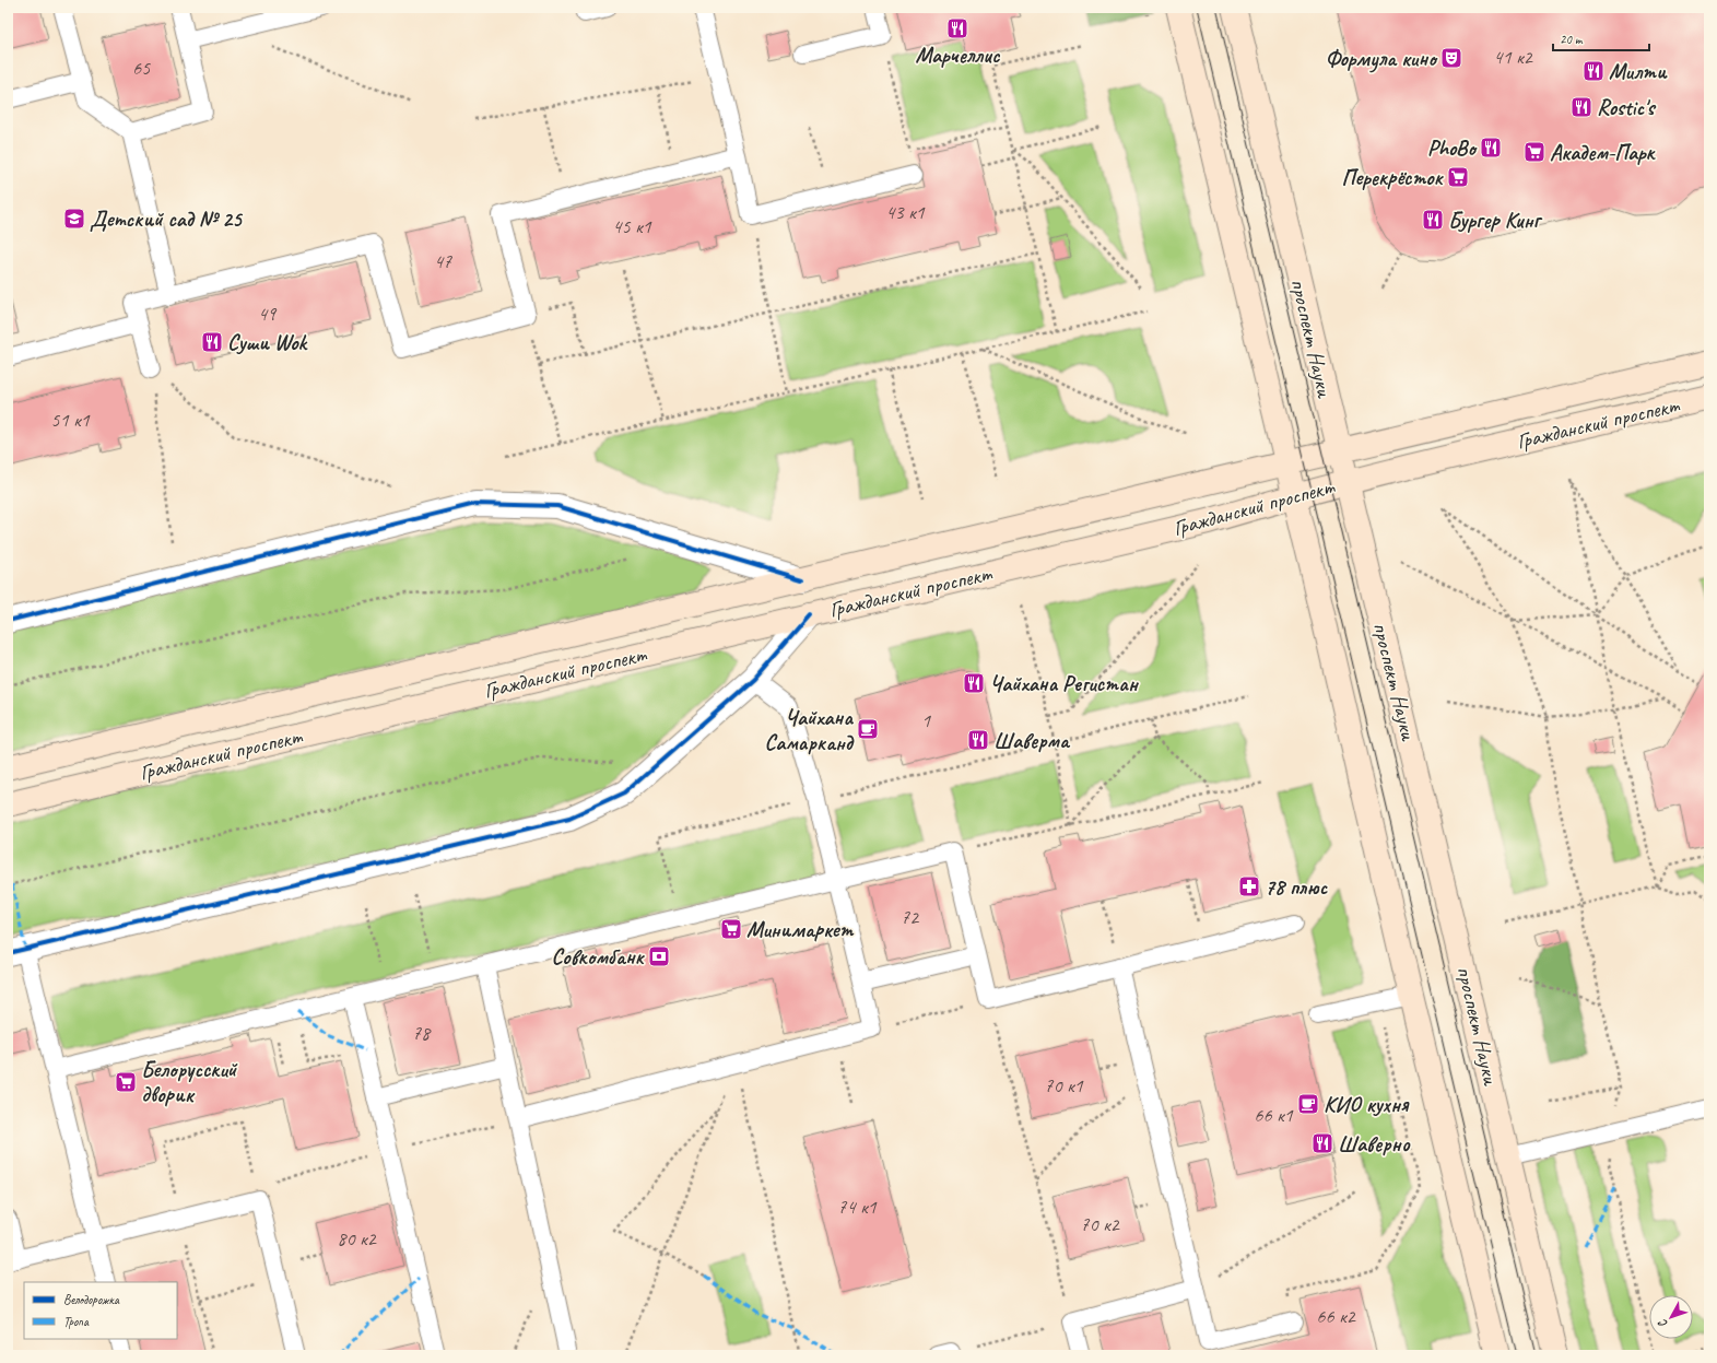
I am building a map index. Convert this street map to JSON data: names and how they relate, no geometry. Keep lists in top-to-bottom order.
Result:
{
  "streets": {
    "main road": ["проспект Науки", "Гражданский проспект"]
  },
  "crossings": [
    ["проспект Науки", "Гражданский проспект"]
  ],
  "places": {
    "restaurant": [
      "Марчеллис",
      "Милти",
      "Rostic's",
      "PhoBo",
      "Бургер Кинг",
      "Суши Wok",
      "Чайхана Регистан",
      "Шаверма",
      "Шаверно"
    ],
    "theatre": ["Формула кино"],
    "supermarket": [
      "Академ-Парк",
      "Перекрёсток",
      "Минимаркет",
      "Белорусский дворик"
    ],
    "school or university": ["Детский сад № 25"],
    "cafe": ["Чайхана Самарканд", "КИО кухня"],
    "pharmacy": ["78 плюс"],
    "bank": ["Совкомбанк"]
  },
  "house_numbers": [
    "41 к2",
    "65",
    "43 к1",
    "45 к1",
    "47",
    "49",
    "51 к1",
    "1",
    "72",
    "78",
    "70 к1",
    "66 к1",
    "74 к1",
    "70 к2",
    "80 к2",
    "66 к2"
  ],
  "legend": ["Велодорожка", "Тропа"],
  "scale_bar": "20 m",
  "north": "bottom left"
}
